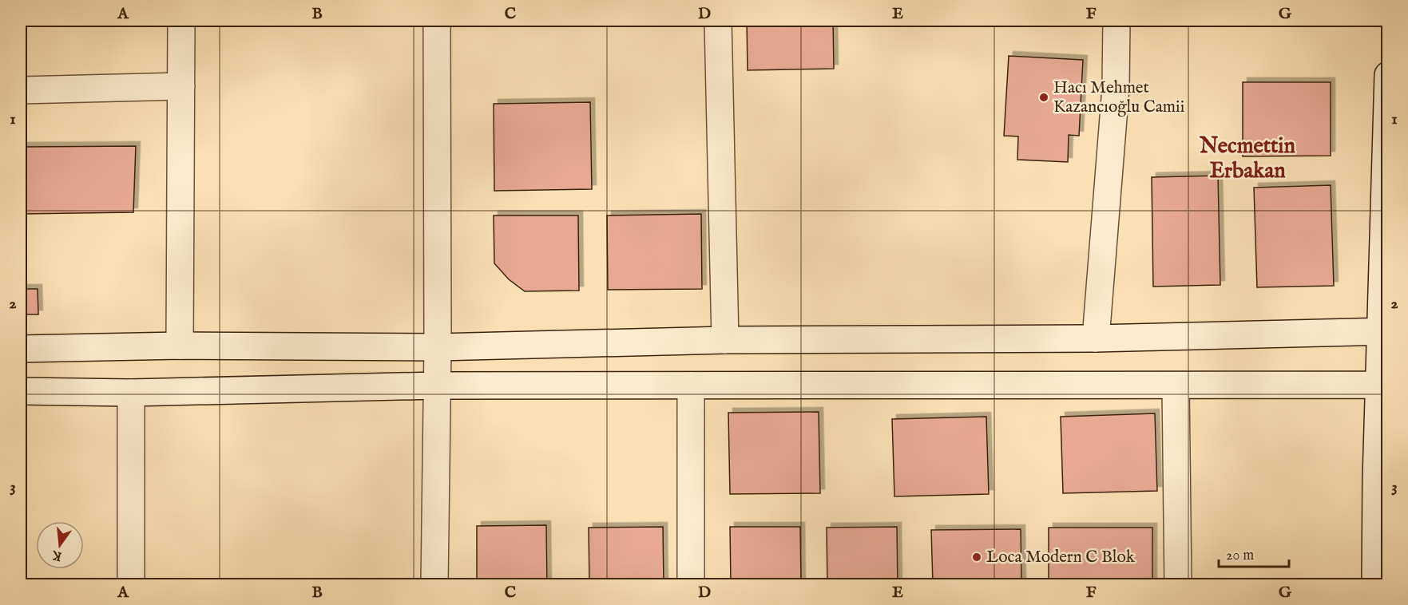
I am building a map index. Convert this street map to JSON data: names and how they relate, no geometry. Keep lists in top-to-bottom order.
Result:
{
  "districts": ["Necmettin Erbakan"],
  "places": ["Hacı Mehmet Kazancıoğlu Camii", "Loca Modern C Blok"],
  "scale_bar": "20 m",
  "north": "bottom",
  "grid": {
    "columns": [
      "A",
      "B",
      "C",
      "D",
      "E",
      "F",
      "G"
    ],
    "rows": ["1", "2", "3"]
  }
}
